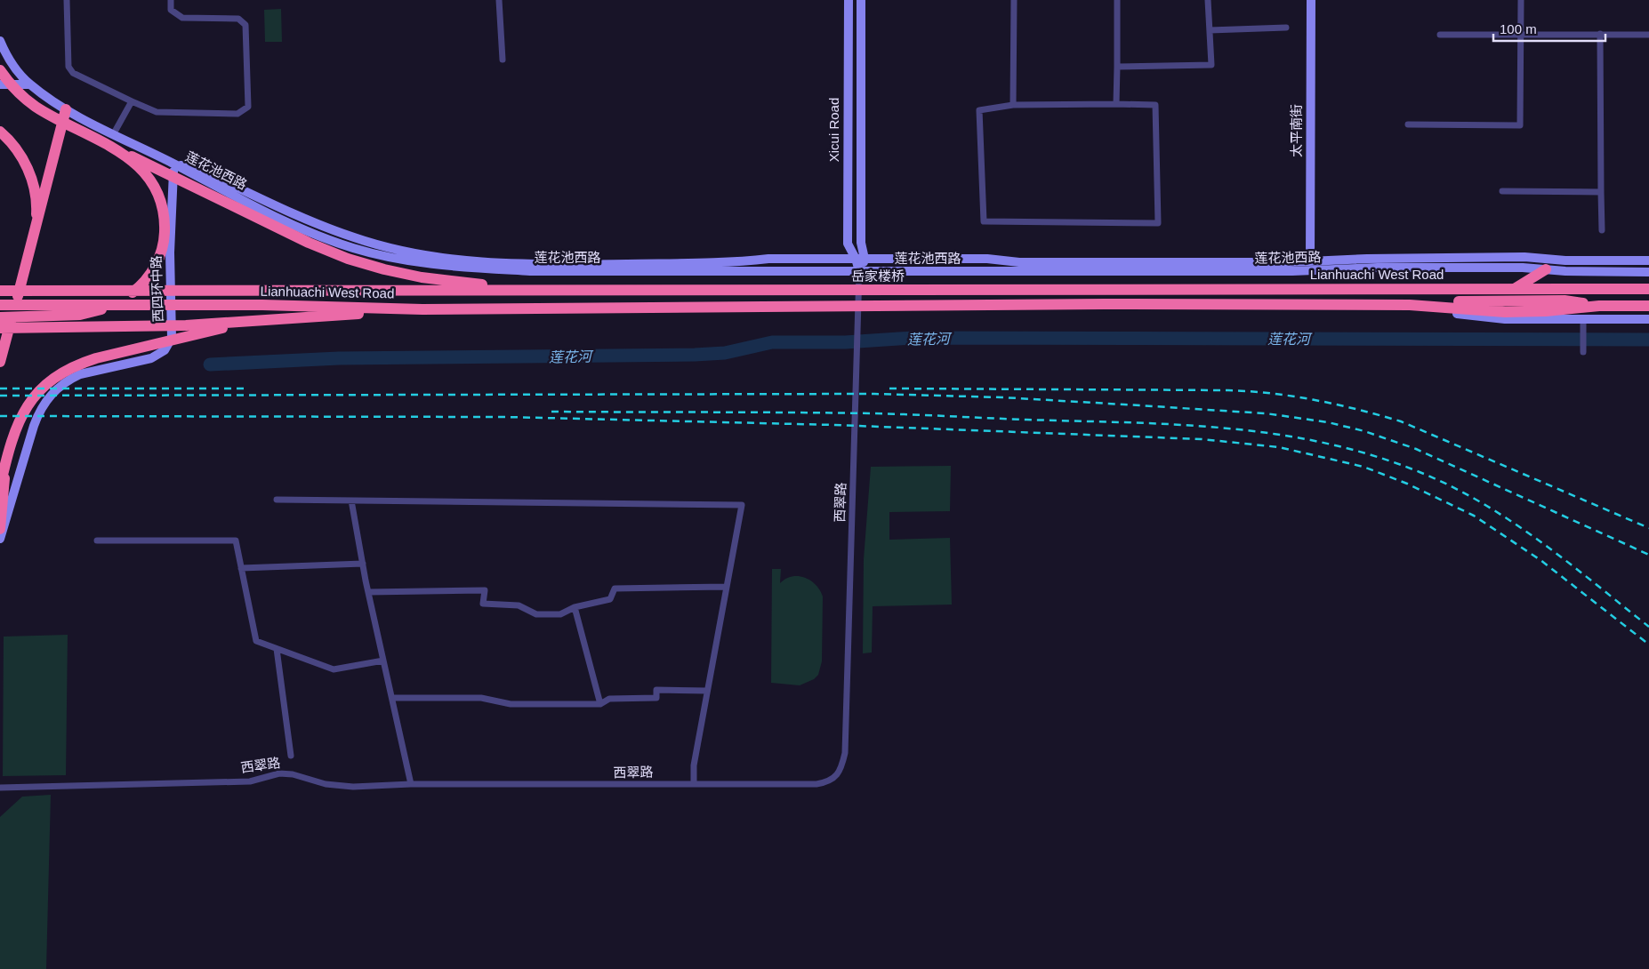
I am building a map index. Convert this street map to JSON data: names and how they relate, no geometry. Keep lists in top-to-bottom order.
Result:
{
  "streets": {
    "highway": ["Lianhuachi West Road", "岳家楼桥"],
    "street": [
      "Xicui Road",
      "太平南街",
      "莲花池西路",
      "西四环中路",
      "西翠路"
    ]
  },
  "crossings": [
    ["Xicui Road", "莲花池西路"],
    ["太平南街", "莲花池西路"],
    ["莲花池西路", "西四环中路"],
    ["莲花池西路", "西翠路"],
    ["Lianhuachi West Road", "岳家楼桥"]
  ],
  "water": ["莲花河"],
  "scale_bar": "100 m"
}
